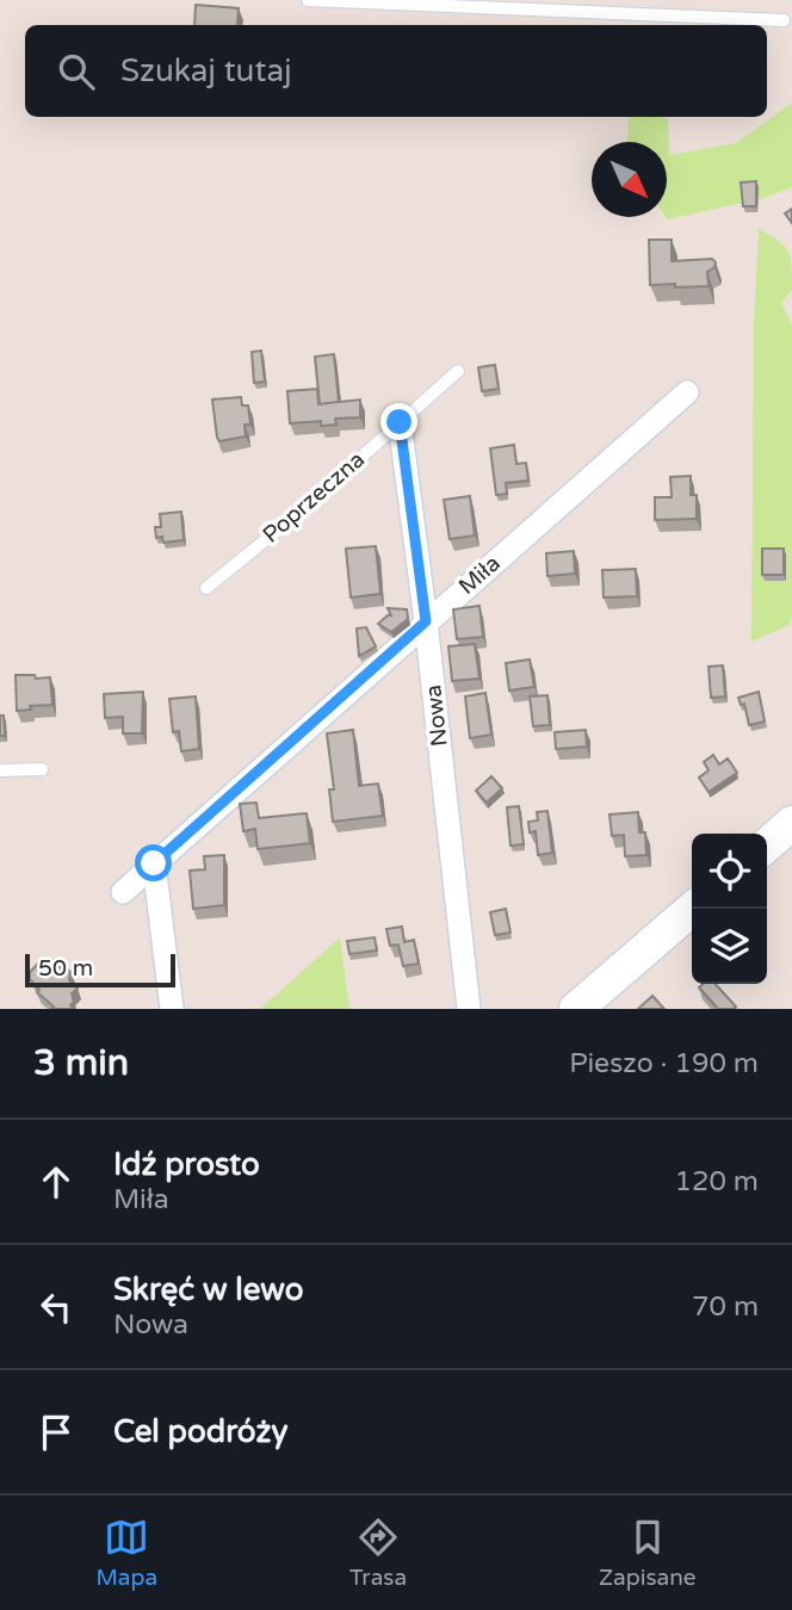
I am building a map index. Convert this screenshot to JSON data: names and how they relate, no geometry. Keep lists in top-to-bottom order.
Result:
{
  "streets": {
    "street": ["Miła", "Nowa"],
    "lane": ["Poprzeczna"]
  },
  "crossings": [
    ["Poprzeczna", "Nowa"],
    ["Miła", "Nowa"]
  ],
  "scale_bar": "50 m",
  "north": "bottom right",
  "page": {
    "search": "Szukaj tutaj",
    "scale": "50 m",
    "heading": ["3 min", "Pieszo · 190 m"],
    "list": [
      ["Idź prosto", "Miła", "120 m"],
      ["Skręć w lewo", "Nowa", "70 m"],
      "Cel podróży"
    ],
    "nav": ["Mapa", "Trasa", "Zapisane"]
  }
}
